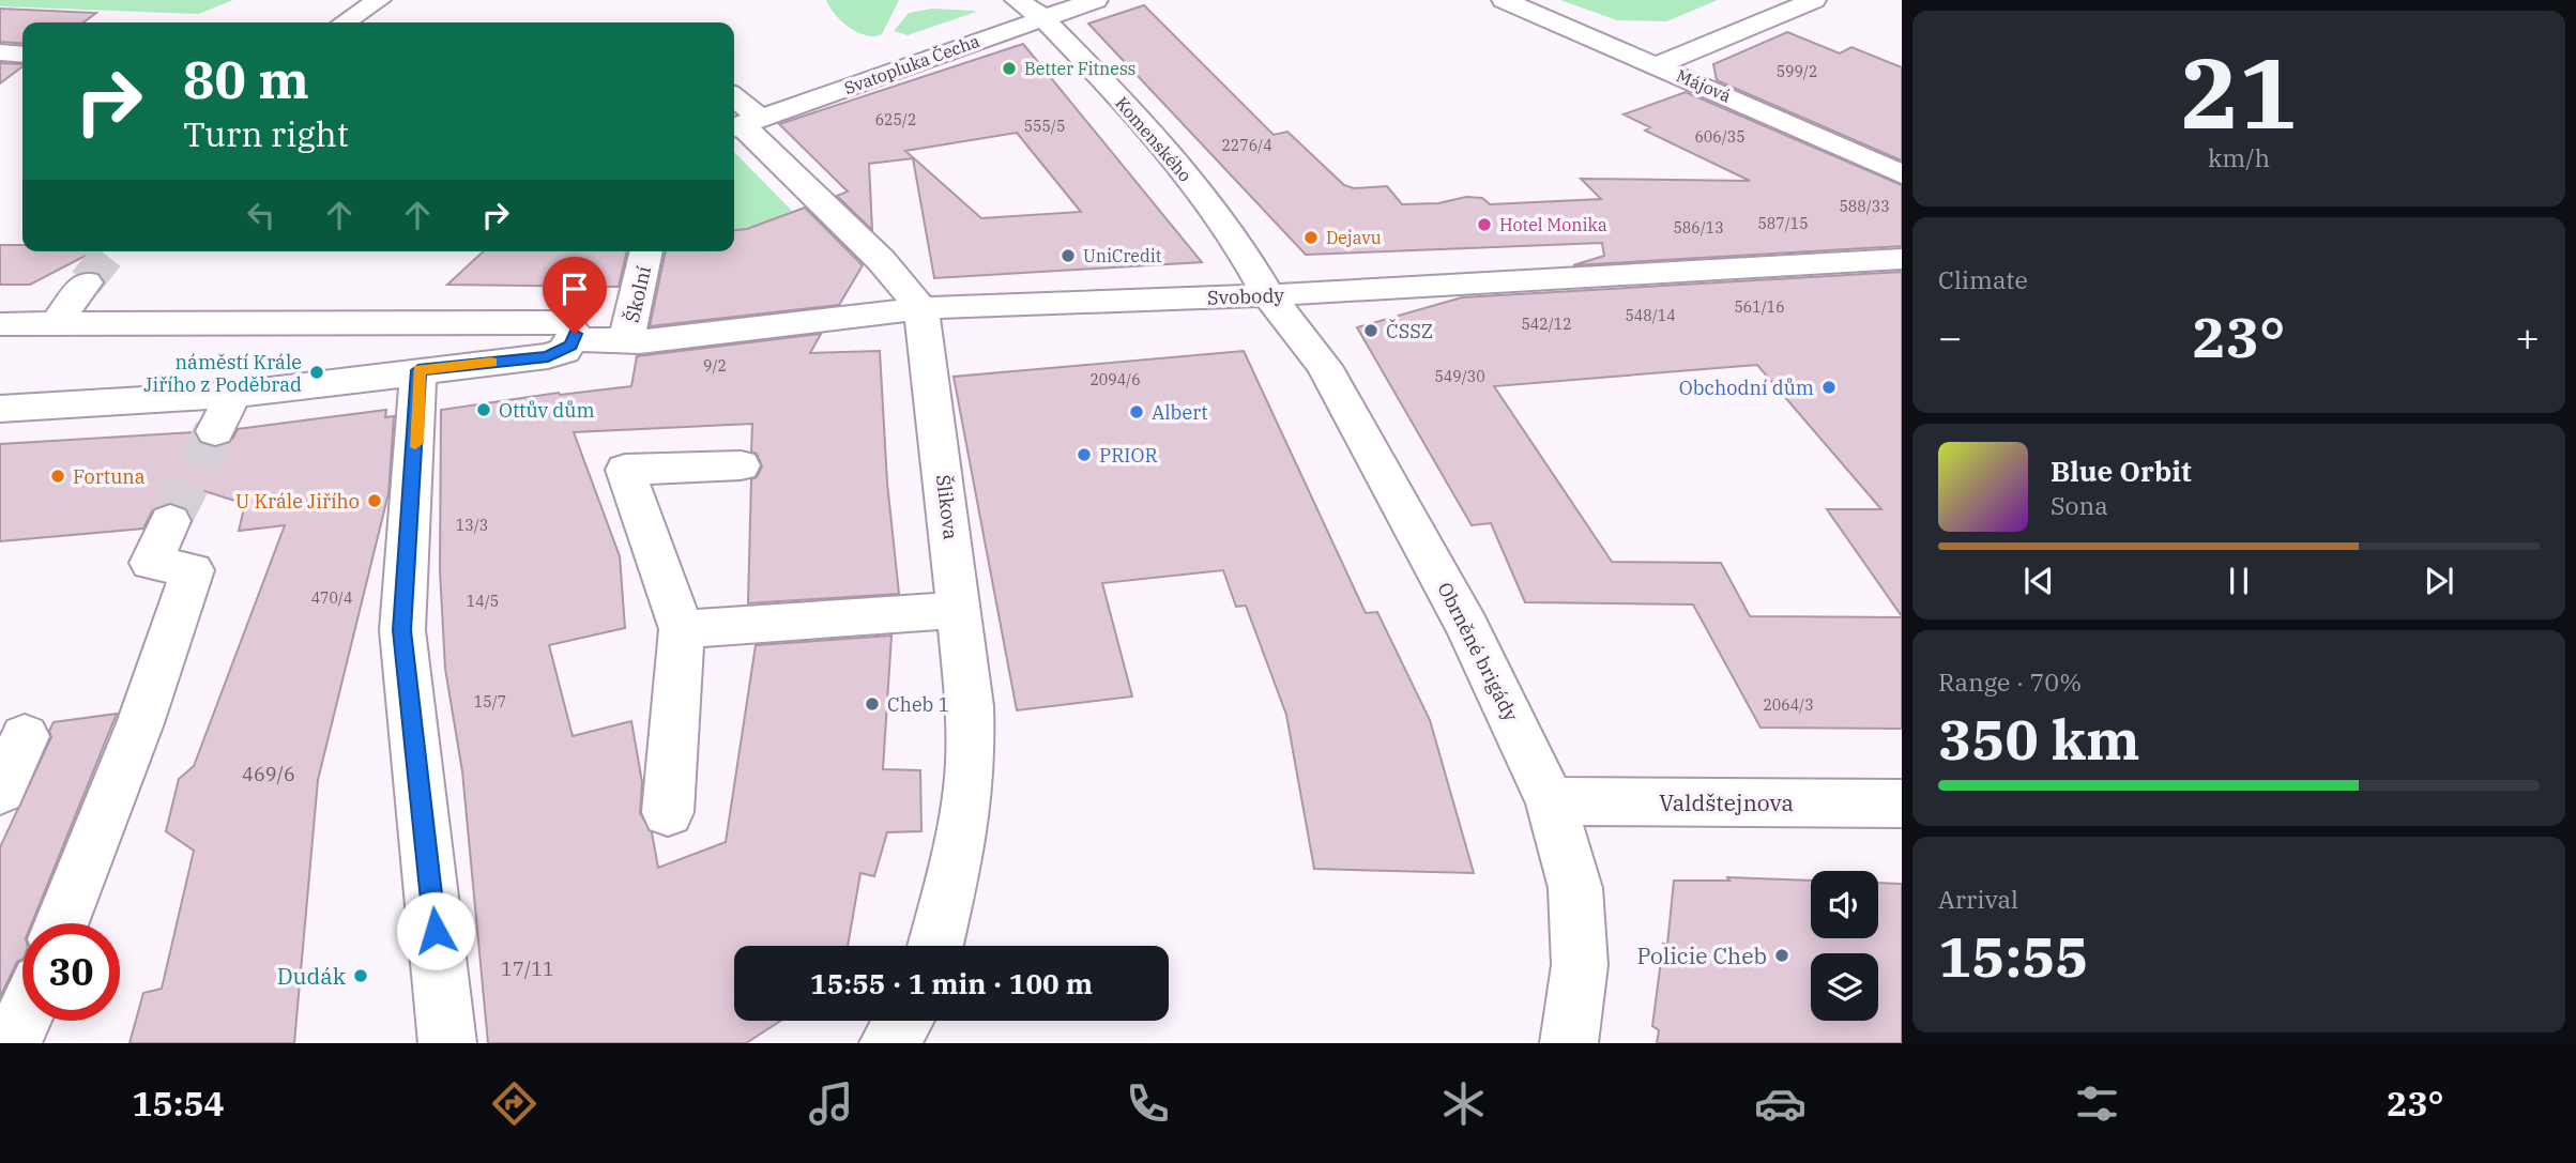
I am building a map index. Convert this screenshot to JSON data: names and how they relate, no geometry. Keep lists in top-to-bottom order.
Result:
{
  "streets": {
    "street": [
      "Svatopluka Čecha",
      "Májová",
      "Komenského",
      "Školní",
      "Svobody",
      "Šlikova",
      "Obrněné brigády",
      "Valdštejnova"
    ]
  },
  "crossings": [
    ["Svatopluka Čecha", "Komenského"],
    ["Komenského", "Svobody"],
    ["Komenského", "Obrněné brigády"],
    ["Školní", "Svobody"],
    ["Svobody", "Šlikova"],
    ["Svobody", "Obrněné brigády"],
    ["Obrněné brigády", "Valdštejnova"]
  ],
  "places": [
    "Better Fitness",
    "Hotel Monika",
    "Dejavu",
    "UniCredit",
    "ČSSZ",
    "náměstí Krále Jiřího z Poděbrad",
    "Obchodní dům",
    "Ottův dům",
    "Albert",
    "PRIOR",
    "Fortuna",
    "U Krále Jiřího",
    "Cheb 1",
    "Policie Cheb",
    "Dudák"
  ],
  "house_numbers": [
    "599/2",
    "625/2",
    "555/5",
    "606/35",
    "2276/4",
    "588/33",
    "587/15",
    "586/13",
    "561/16",
    "548/14",
    "542/12",
    "9/2",
    "549/30",
    "2094/6",
    "13/3",
    "470/4",
    "14/5",
    "15/7",
    "2064/3",
    "469/6",
    "17/11"
  ],
  "page": {
    "tile": [
      ["21", "km/h"],
      "Climate",
      ["Range · 70%", "350 km"],
      ["Arrival", "15:55"]
    ],
    "turn": ["80 m", "Turn right"],
    "heat": ["−", "23°", "+"],
    "song": ["Blue Orbit", "Sona"],
    "limit": "30",
    "trip": "15:55 · 1 min · 100 m",
    "tabs": ["15:54", "23°"]
  }
}
